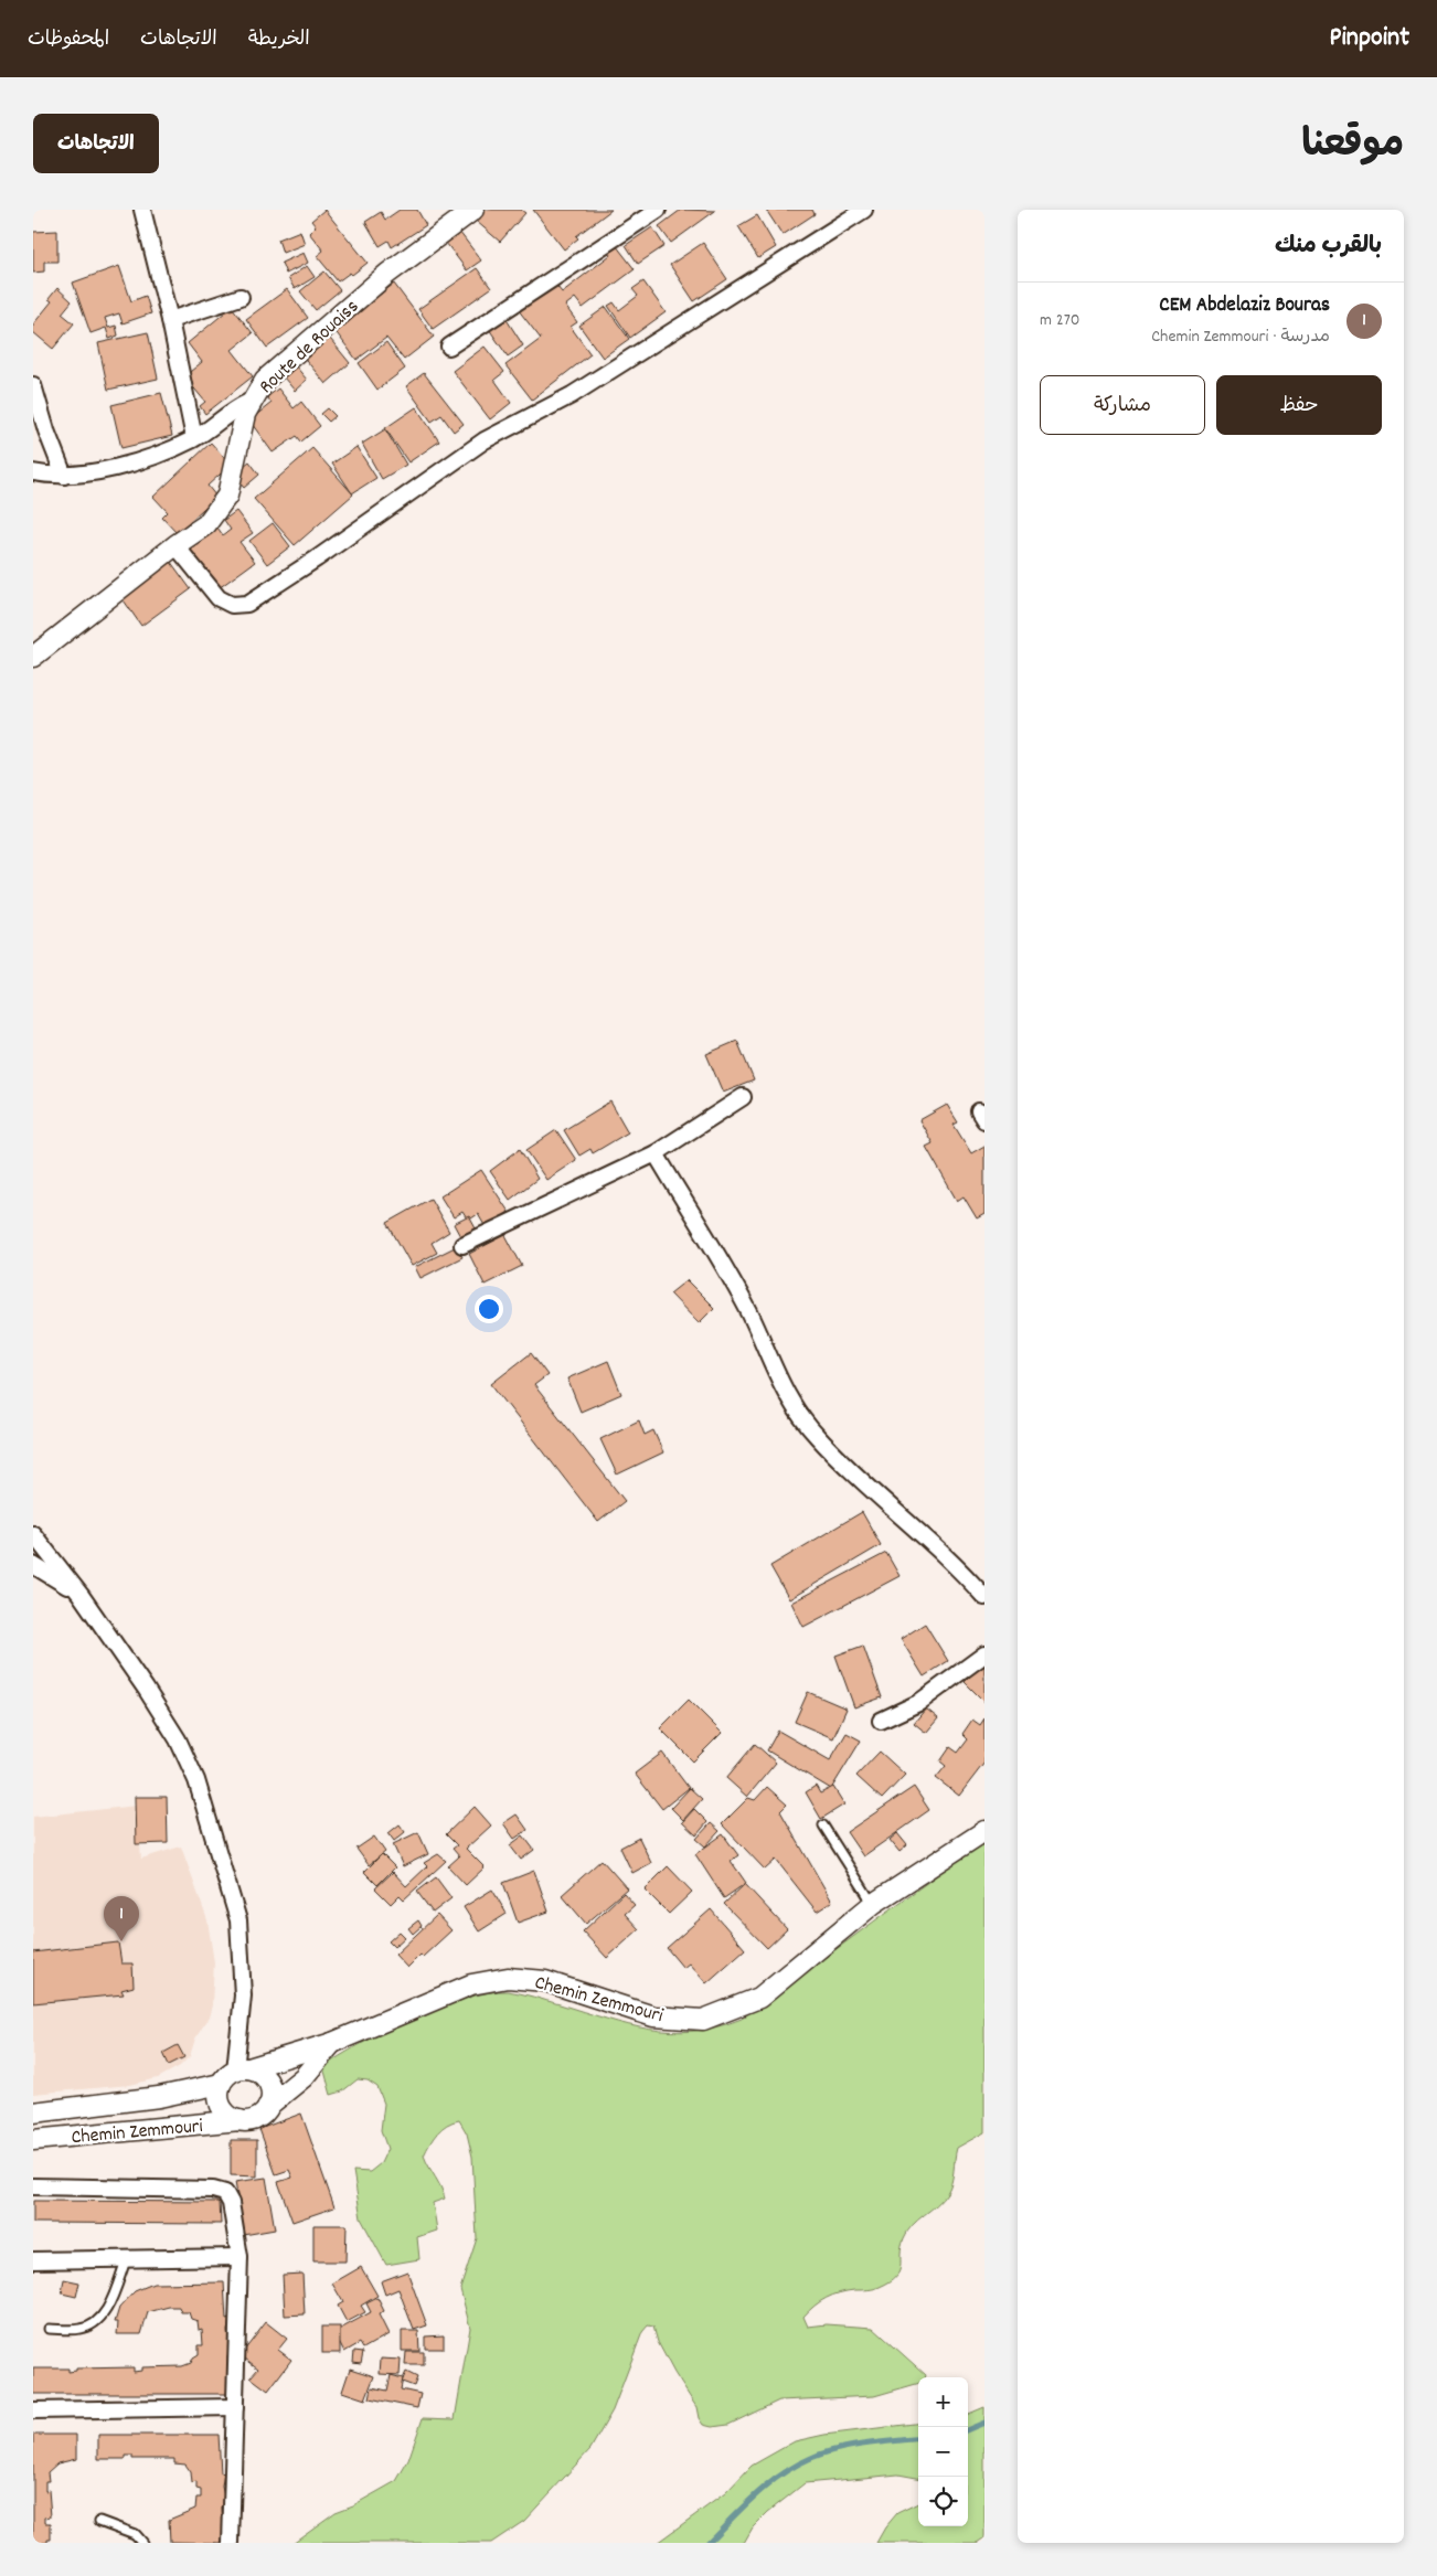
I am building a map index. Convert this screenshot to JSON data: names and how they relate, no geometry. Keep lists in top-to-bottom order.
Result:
{
  "streets": {
    "street": ["Route de Rouaiss", "Chemin Zemmouri"]
  },
  "page": {
    "header": "Pinpoint",
    "nav": ["الخريطة", "الاتجاهات", "المحفوظات"],
    "title": "موقعنا",
    "buttons": [
      "الاتجاهات",
      ["حفظ", "مشاركة"]
    ],
    "heading": "بالقرب منك",
    "list": [
      {
        "mark": "1",
        "name": "CEM Abdelaziz Bouras",
        "note": "مدرسة · Chemin Zemmouri",
        "value": "270 m"
      }
    ],
    "pins": "1",
    "map_buttons": ["+", "−"]
  }
}
